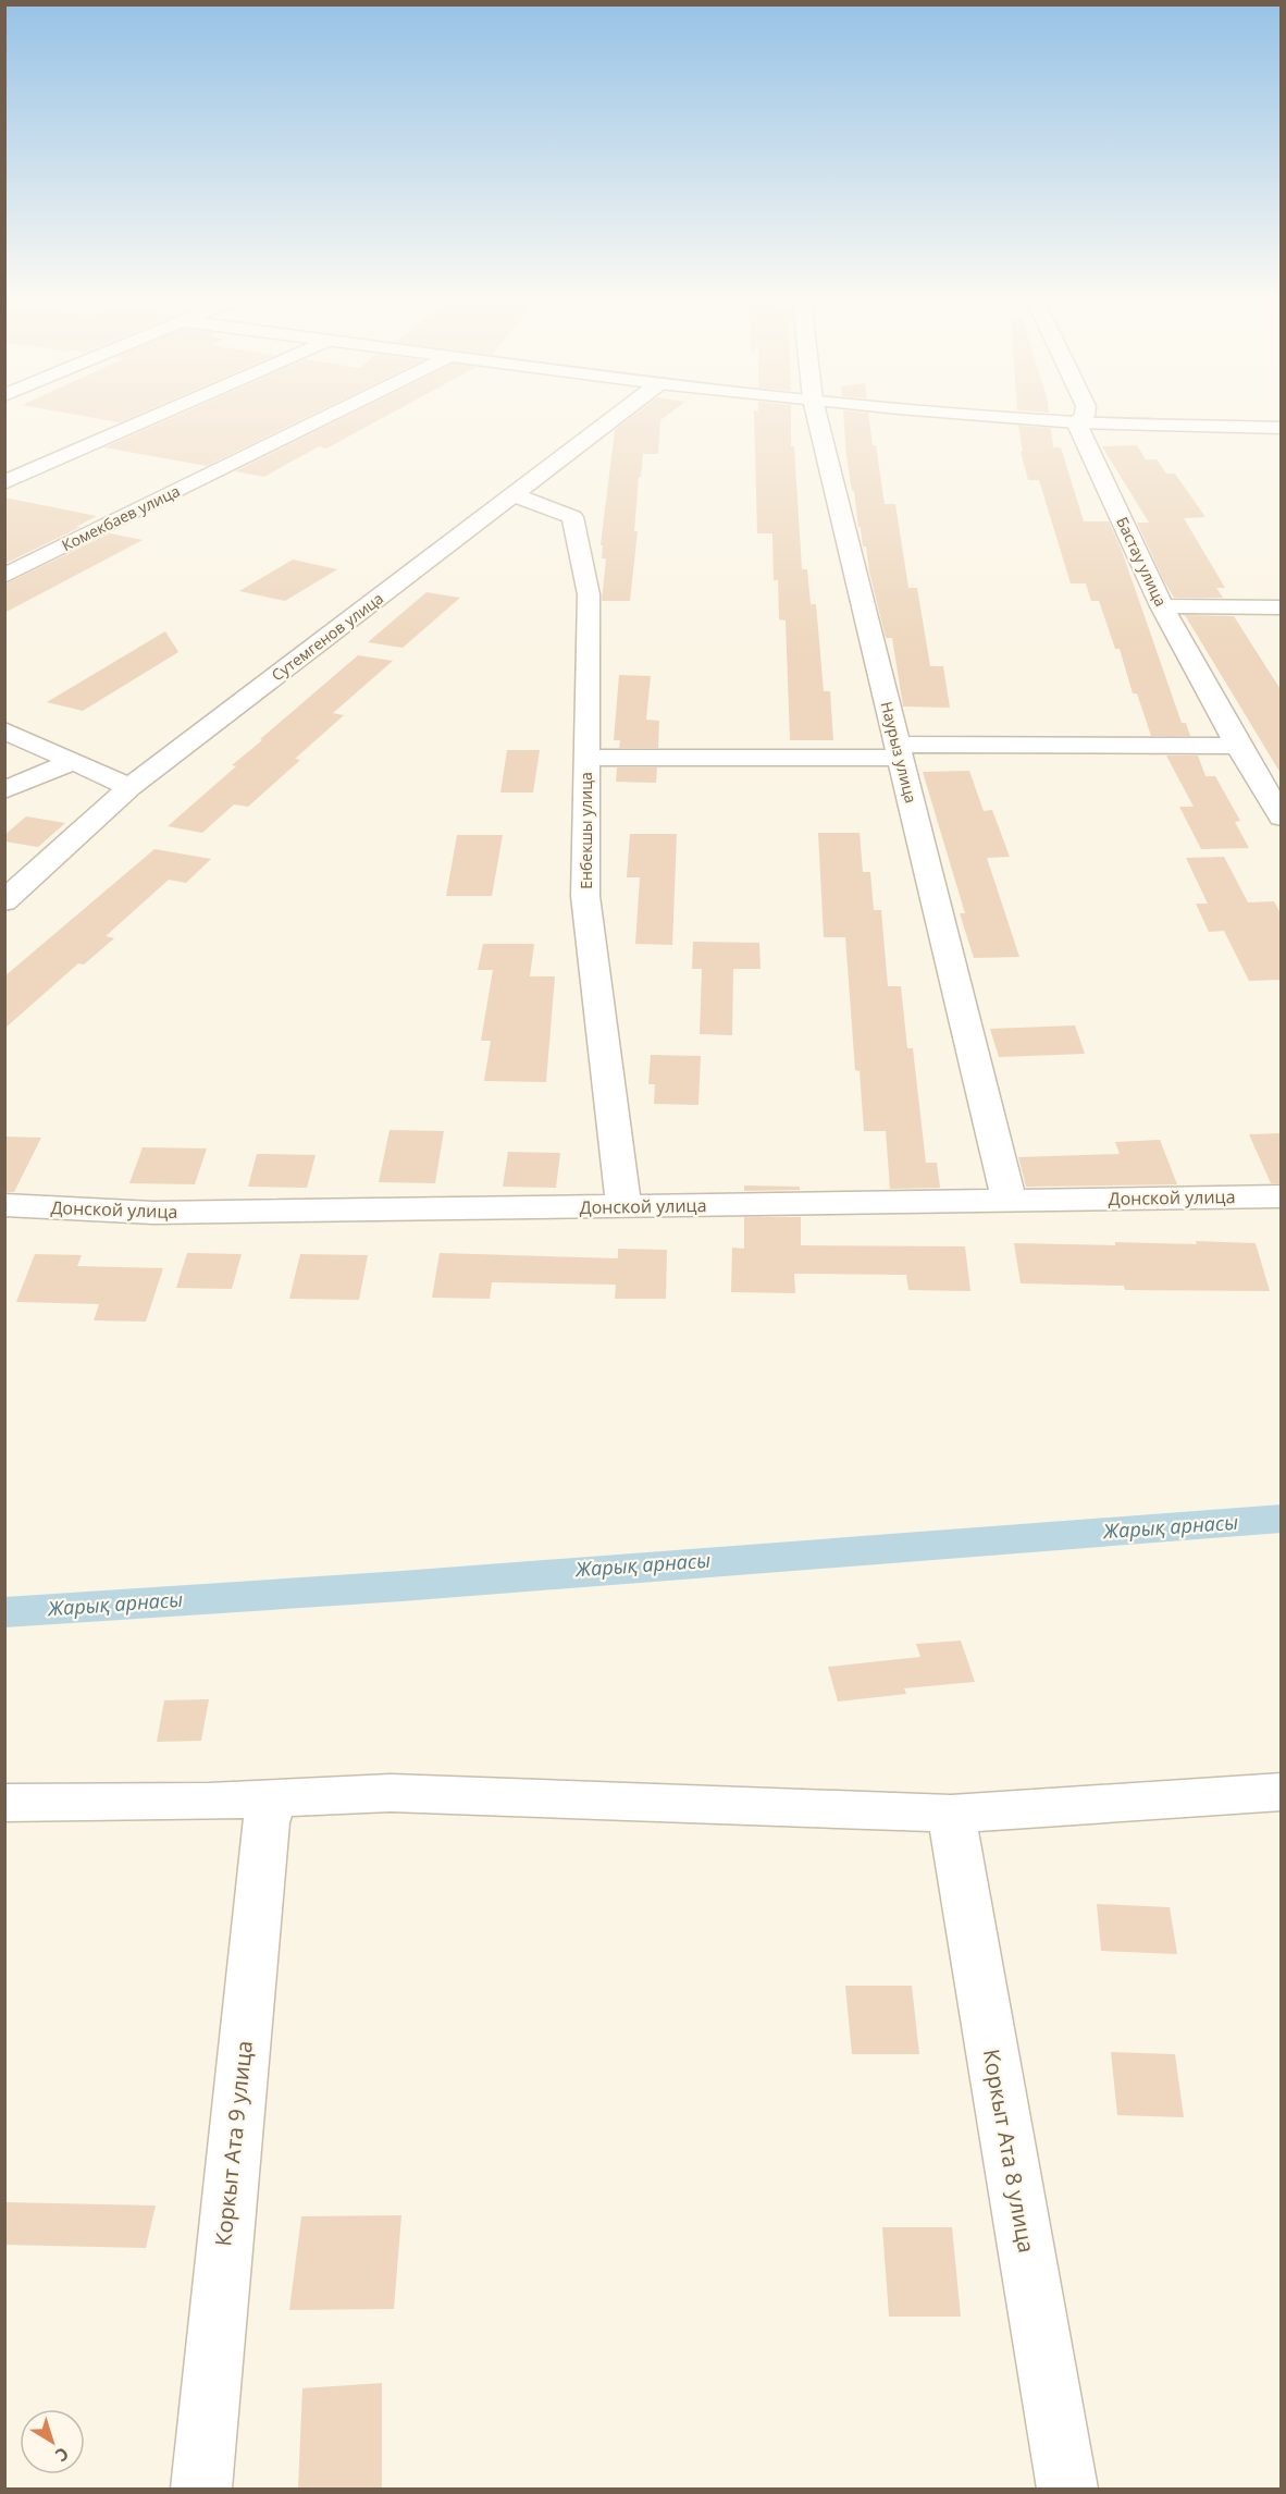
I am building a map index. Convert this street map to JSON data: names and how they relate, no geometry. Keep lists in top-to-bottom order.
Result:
{
  "streets": {
    "street": [
      "Комекбаев улица",
      "Бастау улица",
      "Сутемгенов улица",
      "Наурыз улица",
      "Енбекшы улица",
      "Донской улица",
      "Коркыт Ата 9 улица",
      "Коркыт Ата 8 улица"
    ]
  },
  "crossings": [
    ["Сутемгенов улица", "Енбекшы улица"],
    ["Наурыз улица", "Донской улица"],
    ["Енбекшы улица", "Донской улица"]
  ],
  "water": ["Жарық арнасы"],
  "north": "bottom right"
}
